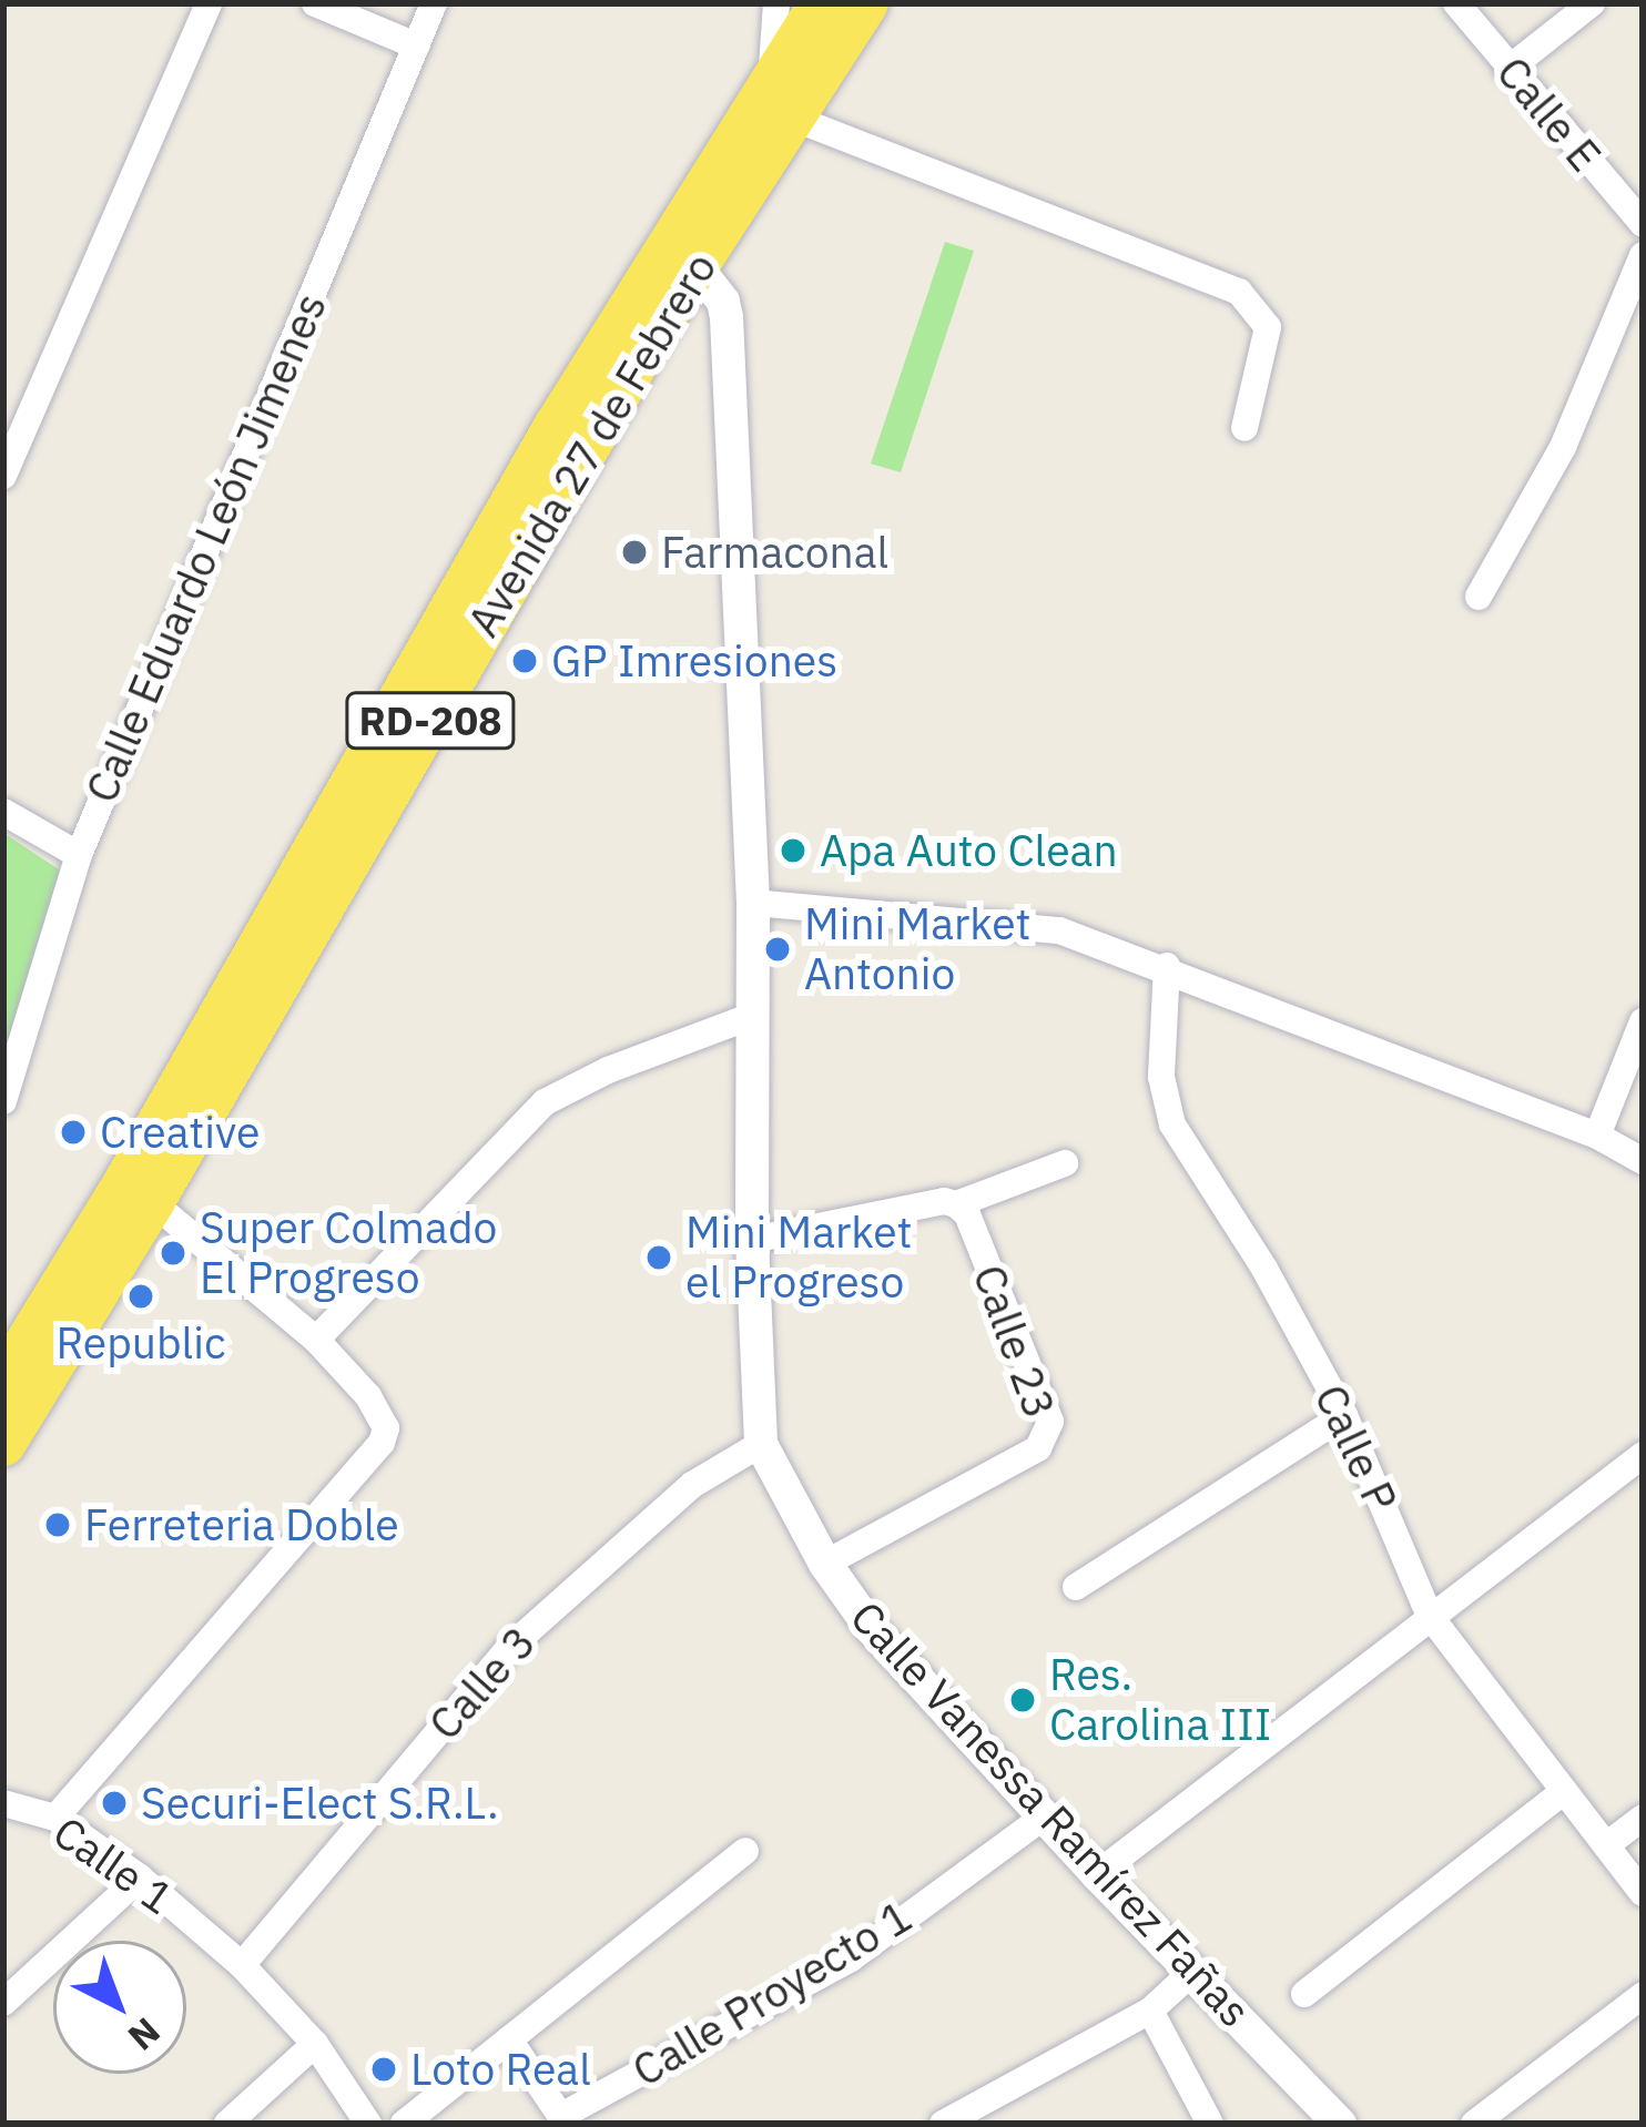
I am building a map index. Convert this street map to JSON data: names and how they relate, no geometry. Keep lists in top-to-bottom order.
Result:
{
  "streets": {
    "main road": ["Avenida 27 de Febrero", "RD-208"],
    "street": [
      "Calle E",
      "Calle Eduardo León Jimenes",
      "Calle 23",
      "Calle P",
      "Calle 3",
      "Calle Vanessa Ramírez Fañas",
      "Calle 1",
      "Calle Proyecto 1"
    ]
  },
  "crossings": [
    ["Avenida 27 de Febrero", "Calle Vanessa Ramírez Fañas"],
    ["Calle 23", "Calle Vanessa Ramírez Fañas"],
    ["Calle 3", "Calle Vanessa Ramírez Fañas"],
    ["Calle 3", "Calle 1"],
    ["Calle Vanessa Ramírez Fañas", "Calle Proyecto 1"]
  ],
  "places": [
    "Farmaconal",
    "GP Imresiones",
    "Apa Auto Clean",
    "Mini Market Antonio",
    "Creative",
    "Super Colmado El Progreso",
    "Mini Market el Progreso",
    "Republic",
    "Ferreteria Doble",
    "Res. Carolina III",
    "Securi-Elect S.R.L.",
    "Loto Real"
  ],
  "north": "bottom right"
}
